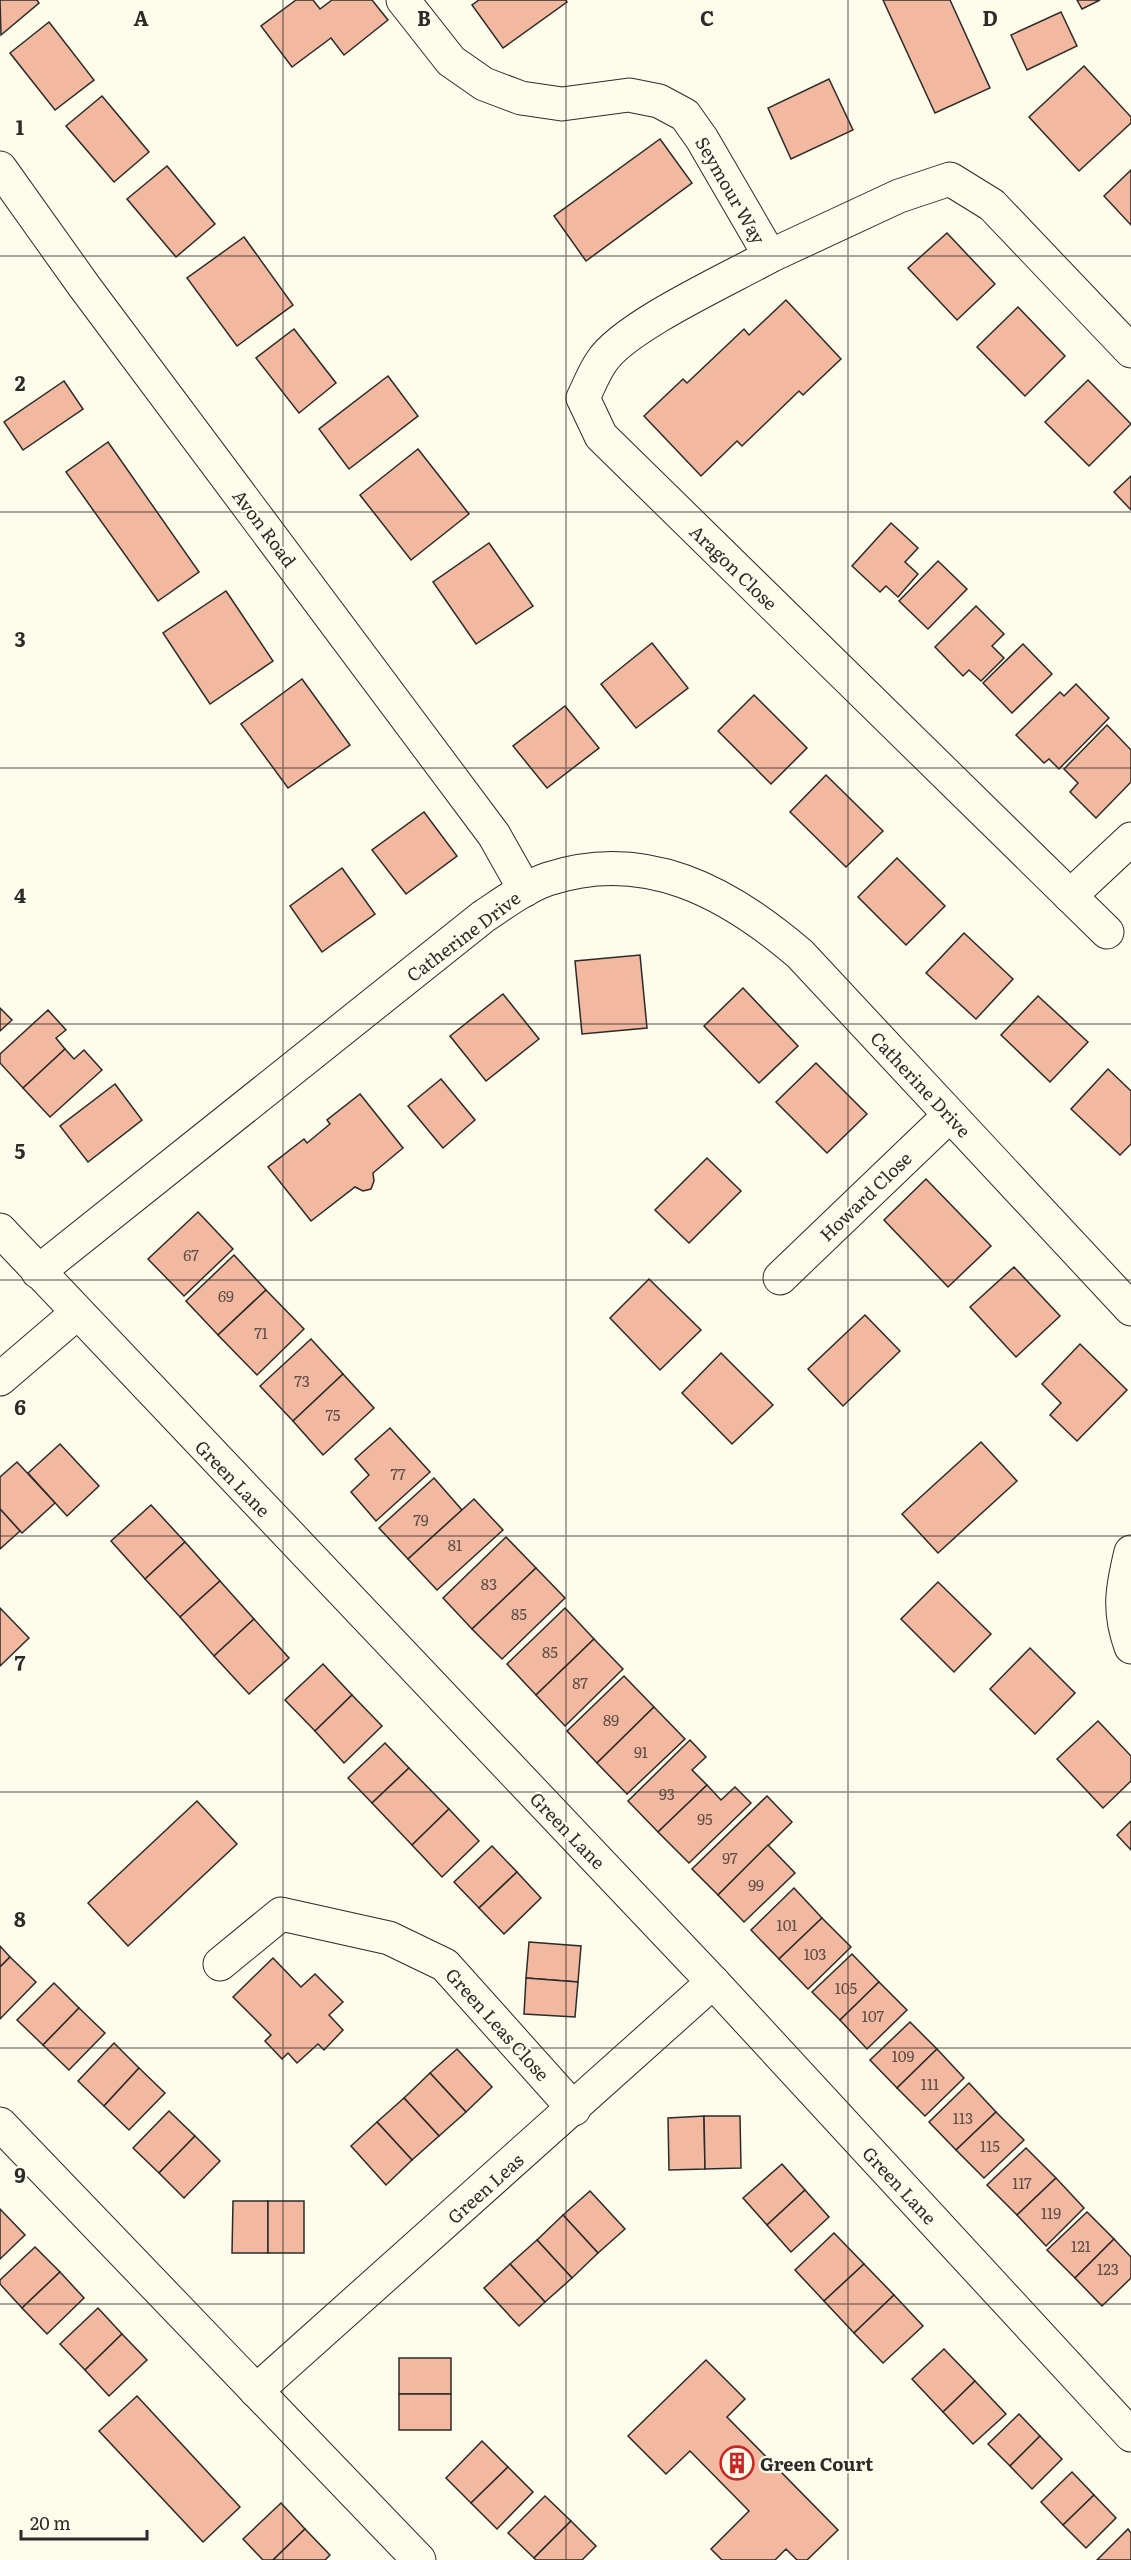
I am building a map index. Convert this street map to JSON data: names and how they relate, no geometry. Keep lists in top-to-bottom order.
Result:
{
  "streets": {
    "street": [
      "Seymour Way",
      "Avon Road",
      "Aragon Close",
      "Catherine Drive",
      "Howard Close",
      "Green Lane",
      "Green Leas Close",
      "Green Leas"
    ]
  },
  "crossings": [
    ["Seymour Way", "Aragon Close"],
    ["Avon Road", "Catherine Drive"],
    ["Catherine Drive", "Howard Close"],
    ["Catherine Drive", "Green Lane"],
    ["Green Lane", "Green Leas"],
    ["Green Leas Close", "Green Leas"]
  ],
  "places": {
    "building": ["Green Court"]
  },
  "house_numbers": [
    "67",
    "69",
    "71",
    "73",
    "75",
    "77",
    "79",
    "81",
    "83",
    "85",
    "85",
    "87",
    "89",
    "91",
    "93",
    "95",
    "97",
    "99",
    "101",
    "103",
    "105",
    "107",
    "109",
    "111",
    "113",
    "115",
    "117",
    "119",
    "121",
    "123"
  ],
  "scale_bar": "20 m",
  "grid": {
    "columns": [
      "A",
      "B",
      "C",
      "D"
    ],
    "rows": [
      "1",
      "2",
      "3",
      "4",
      "5",
      "6",
      "7",
      "8",
      "9"
    ]
  }
}
